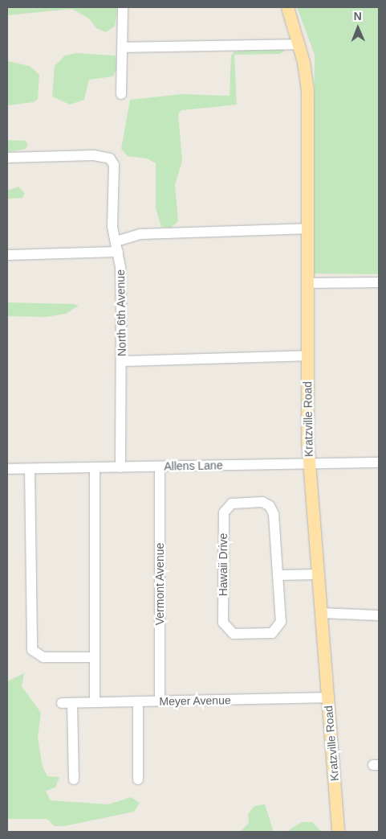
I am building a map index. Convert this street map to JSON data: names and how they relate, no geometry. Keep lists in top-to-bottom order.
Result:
{
  "streets": {
    "main road": ["Kratzville Road"],
    "street": [
      "North 6th Avenue",
      "Allens Lane",
      "Hawaii Drive",
      "Vermont Avenue",
      "Meyer Avenue"
    ]
  },
  "crossings": [
    ["North 6th Avenue", "Allens Lane"],
    ["Kratzville Road", "Allens Lane"],
    ["Kratzville Road", "Meyer Avenue"],
    ["Allens Lane", "Vermont Avenue"],
    ["Vermont Avenue", "Meyer Avenue"]
  ],
  "north": "top"
}
